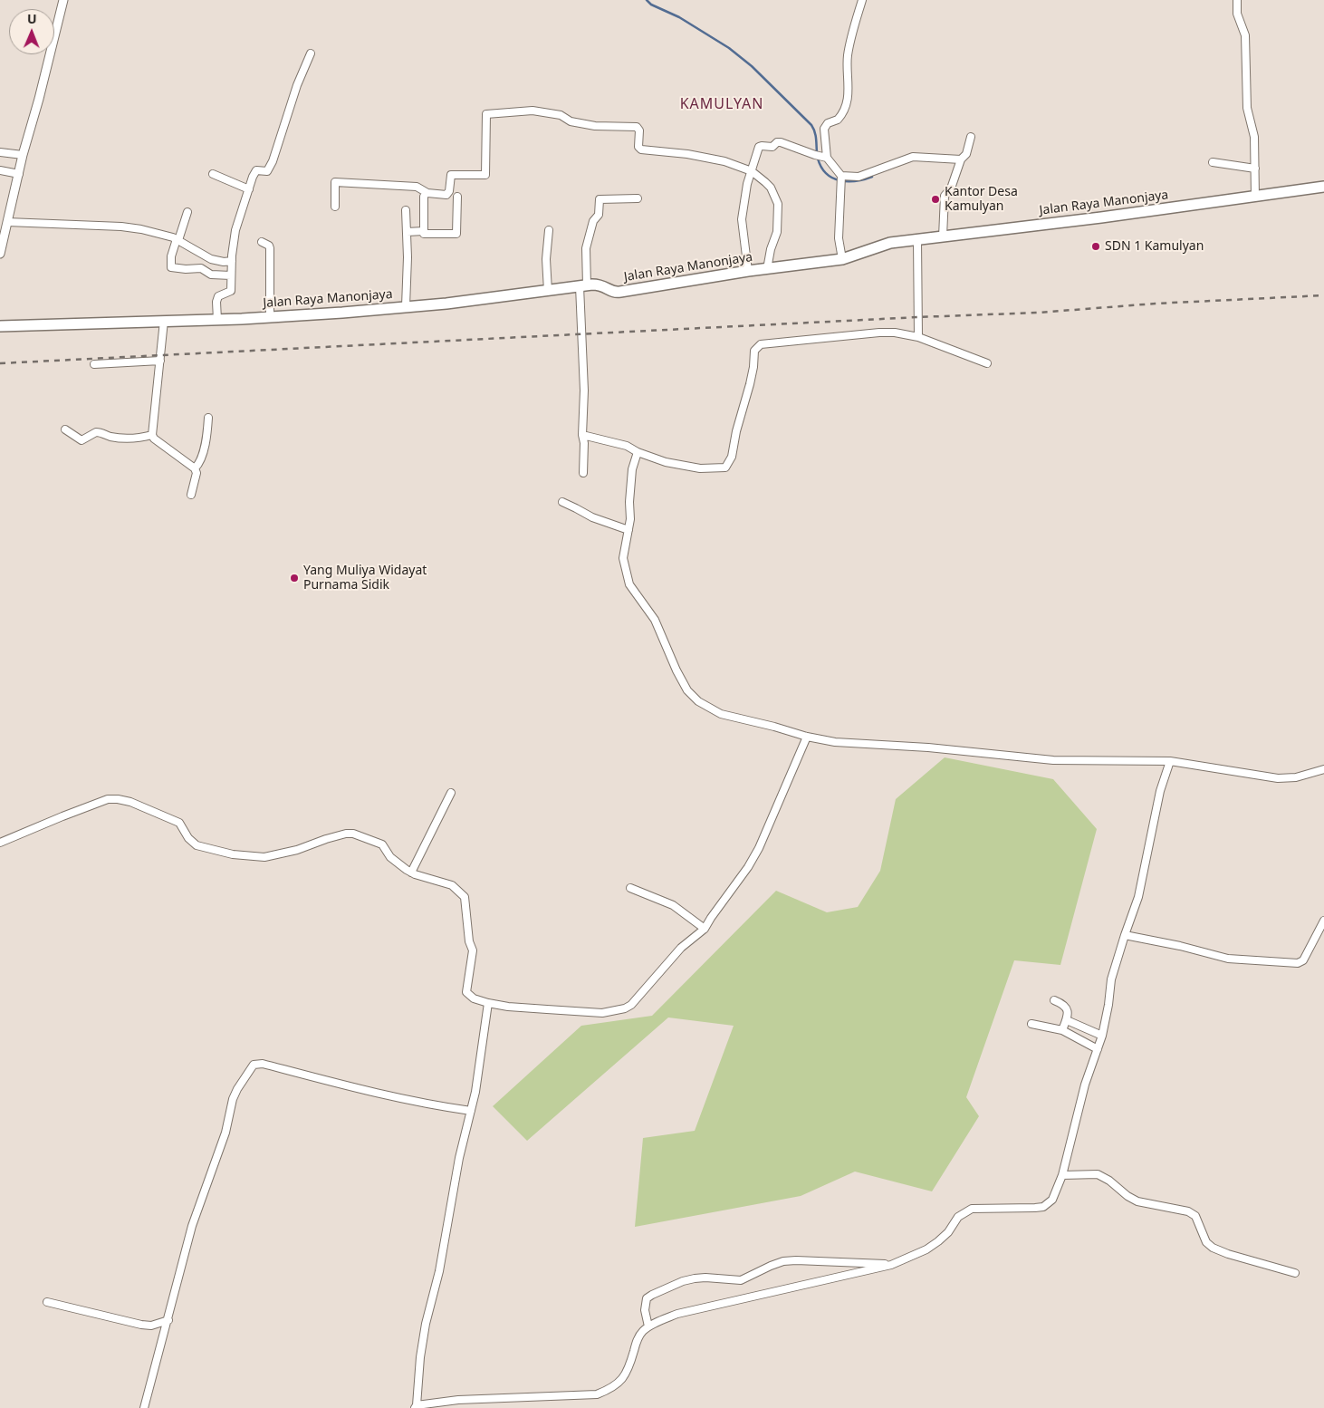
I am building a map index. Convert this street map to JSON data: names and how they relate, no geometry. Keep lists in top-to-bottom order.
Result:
{
  "streets": {
    "main road": ["Jalan Raya Manonjaya"]
  },
  "districts": ["KAMULYAN"],
  "places": ["Kantor Desa Kamulyan", "SDN 1 Kamulyan", "Yang Muliya Widayat Purnama Sidik"],
  "north": "top"
}
